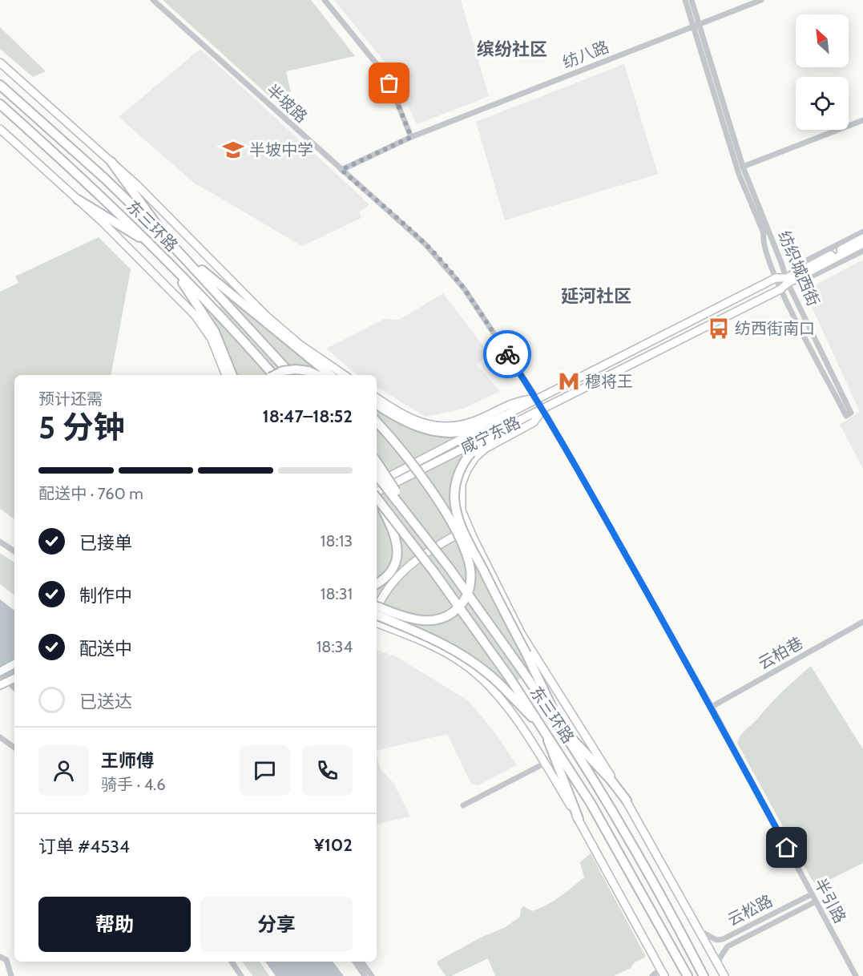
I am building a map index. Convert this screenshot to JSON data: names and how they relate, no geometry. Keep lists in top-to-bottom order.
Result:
{
  "streets": {
    "highway": ["东三环路"],
    "main road": ["咸宁东路"],
    "street": [
      "纺八路",
      "半坡路",
      "纺织城西街",
      "云柏巷",
      "半引路",
      "云松路"
    ]
  },
  "crossings": [
    ["纺八路", "半坡路"],
    ["纺八路", "纺织城西街"],
    ["半坡路", "咸宁东路"],
    ["半坡路", "半引路"],
    ["纺织城西街", "咸宁东路"],
    ["咸宁东路", "半引路"],
    ["云柏巷", "半引路"],
    ["半引路", "云松路"]
  ],
  "districts": ["缤纷社区", "延河社区"],
  "places": {
    "school or university": ["半坡中学"],
    "bus stop": ["纺西街南口"],
    "metro station": ["穆将王"]
  },
  "north": "top left",
  "page": {
    "heading": ["5 分钟", "预计还需", "18:47–18:52"],
    "panel": [
      "王师傅",
      "骑手 · 4.6",
      "订单 #4534",
      "¥102"
    ],
    "bar": "配送中 · 760 m",
    "list": [
      ["已接单", "18:13"],
      ["制作中", "18:31"],
      ["配送中", "18:34"],
      "已送达"
    ],
    "buttons": ["帮助", "分享"]
  }
}
